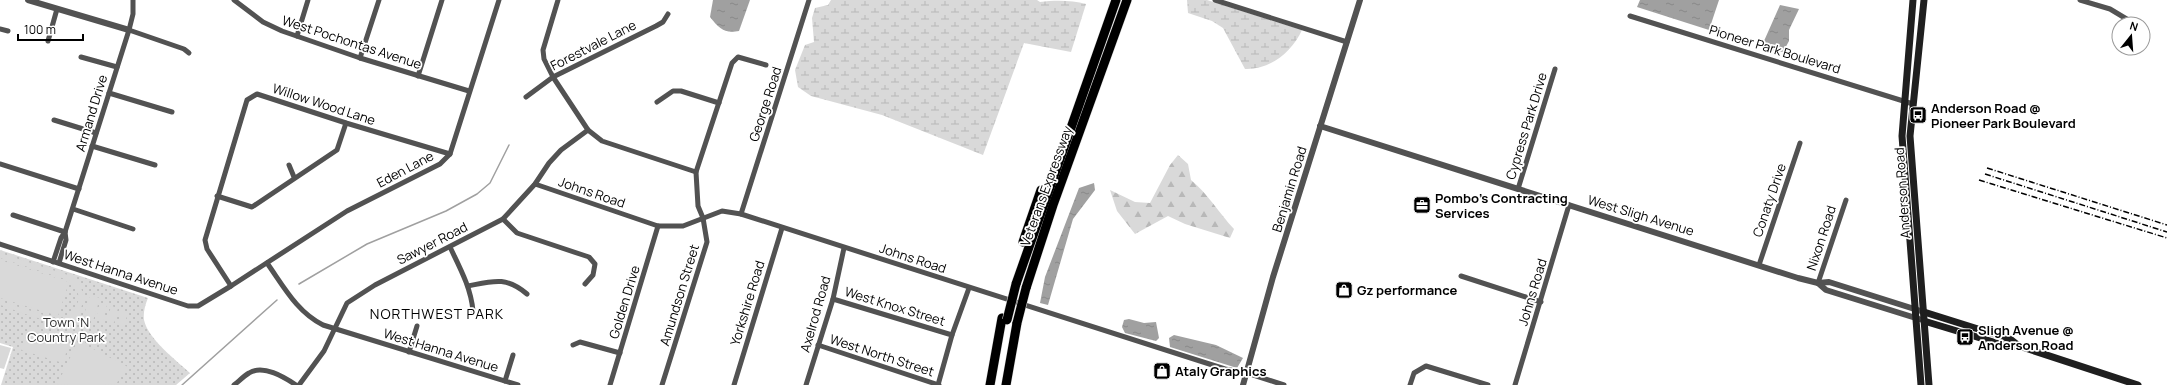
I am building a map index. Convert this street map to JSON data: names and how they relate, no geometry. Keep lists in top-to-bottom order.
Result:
{
  "streets": {
    "highway": ["Veterans Expressway"],
    "main road": ["Anderson Road", "West Sligh Avenue"],
    "street": [
      "West Pochontas Avenue",
      "Forestvale Lane",
      "Pioneer Park Boulevard",
      "Willow Wood Lane",
      "George Road",
      "Armand Drive",
      "Cypress Park Drive",
      "Eden Lane",
      "Benjamin Road",
      "Johns Road",
      "Conaty Drive",
      "Nixon Road",
      "Sawyer Road",
      "West Hanna Avenue",
      "Amundson Street",
      "Golden Drive",
      "Yorkshire Road",
      "West Knox Street",
      "Axelrod Road",
      "West North Street"
    ]
  },
  "crossings": [
    ["West Pochontas Avenue", "Eden Lane"],
    ["Pioneer Park Boulevard", "Anderson Road"],
    ["Willow Wood Lane", "Eden Lane"],
    ["Willow Wood Lane", "West Hanna Avenue"],
    ["George Road", "Johns Road"],
    ["Armand Drive", "West Hanna Avenue"],
    ["Cypress Park Drive", "West Sligh Avenue"],
    ["Eden Lane", "West Hanna Avenue"],
    ["Benjamin Road", "Johns Road"],
    ["Benjamin Road", "West Sligh Avenue"],
    ["Johns Road", "West Sligh Avenue"],
    ["Johns Road", "Sawyer Road"],
    ["Johns Road", "Amundson Street"],
    ["Johns Road", "Golden Drive"],
    ["Johns Road", "Yorkshire Road"],
    ["Johns Road", "Axelrod Road"],
    ["Anderson Road", "West Sligh Avenue"],
    ["Conaty Drive", "West Sligh Avenue"],
    ["West Sligh Avenue", "Nixon Road"],
    ["Sawyer Road", "West Hanna Avenue"],
    ["West Knox Street", "Axelrod Road"],
    ["Axelrod Road", "West North Street"]
  ],
  "districts": ["NORTHWEST PARK"],
  "parks": ["Town ’N Country Park"],
  "places": {
    "bus stop": ["Anderson Road @ Pioneer Park Boulevard", "Sligh Avenue @ Anderson Road"],
    "office": ["Pombo's Contracting Services"],
    "shop": ["Gz performance", "Ataly Graphics"]
  },
  "scale_bar": "100 m",
  "north": "top"
}
